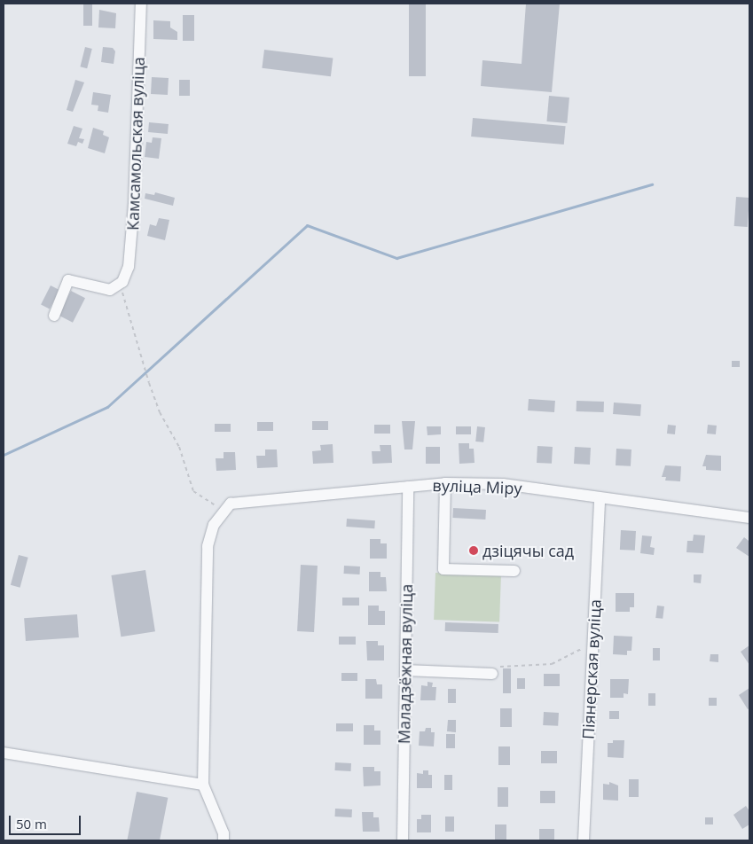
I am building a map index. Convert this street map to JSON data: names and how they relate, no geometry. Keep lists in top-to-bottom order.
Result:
{
  "streets": {
    "street": [
      "Камсамольская вуліца",
      "вуліца Міру",
      "Маладзёжная вуліца",
      "Піянерская вуліца"
    ]
  },
  "crossings": [
    ["вуліца Міру", "Маладзёжная вуліца"],
    ["вуліца Міру", "Піянерская вуліца"]
  ],
  "places": ["дзіцячы сад"],
  "scale_bar": "50 m"
}
